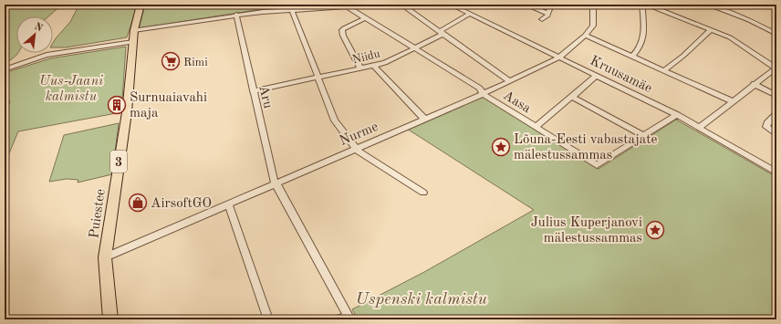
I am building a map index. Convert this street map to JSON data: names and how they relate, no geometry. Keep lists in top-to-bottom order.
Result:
{
  "streets": {
    "highway": ["3", "Puiestee"],
    "street": [
      "Niidu",
      "Kruusamäe",
      "Aru",
      "Aasa",
      "Nurme"
    ]
  },
  "crossings": [
    ["Niidu", "Kruusamäe"],
    ["Niidu", "Aru"],
    ["Niidu", "Aasa"],
    ["Kruusamäe", "Aasa"],
    ["Kruusamäe", "Nurme"],
    ["Aru", "Nurme"],
    ["Aasa", "Nurme"],
    ["Nurme", "Puiestee"]
  ],
  "parks": ["Uus-Jaani kalmistu", "Uspenski kalmistu"],
  "places": {
    "supermarket": ["Rimi"],
    "building": ["Surnuaiavahi maja"],
    "place": ["Lõuna-Eesti vabastajate mälestussammas", "Julius Kuperjanovi mälestussammas"],
    "shop": ["AirsoftGO"]
  },
  "north": "top right"
}
